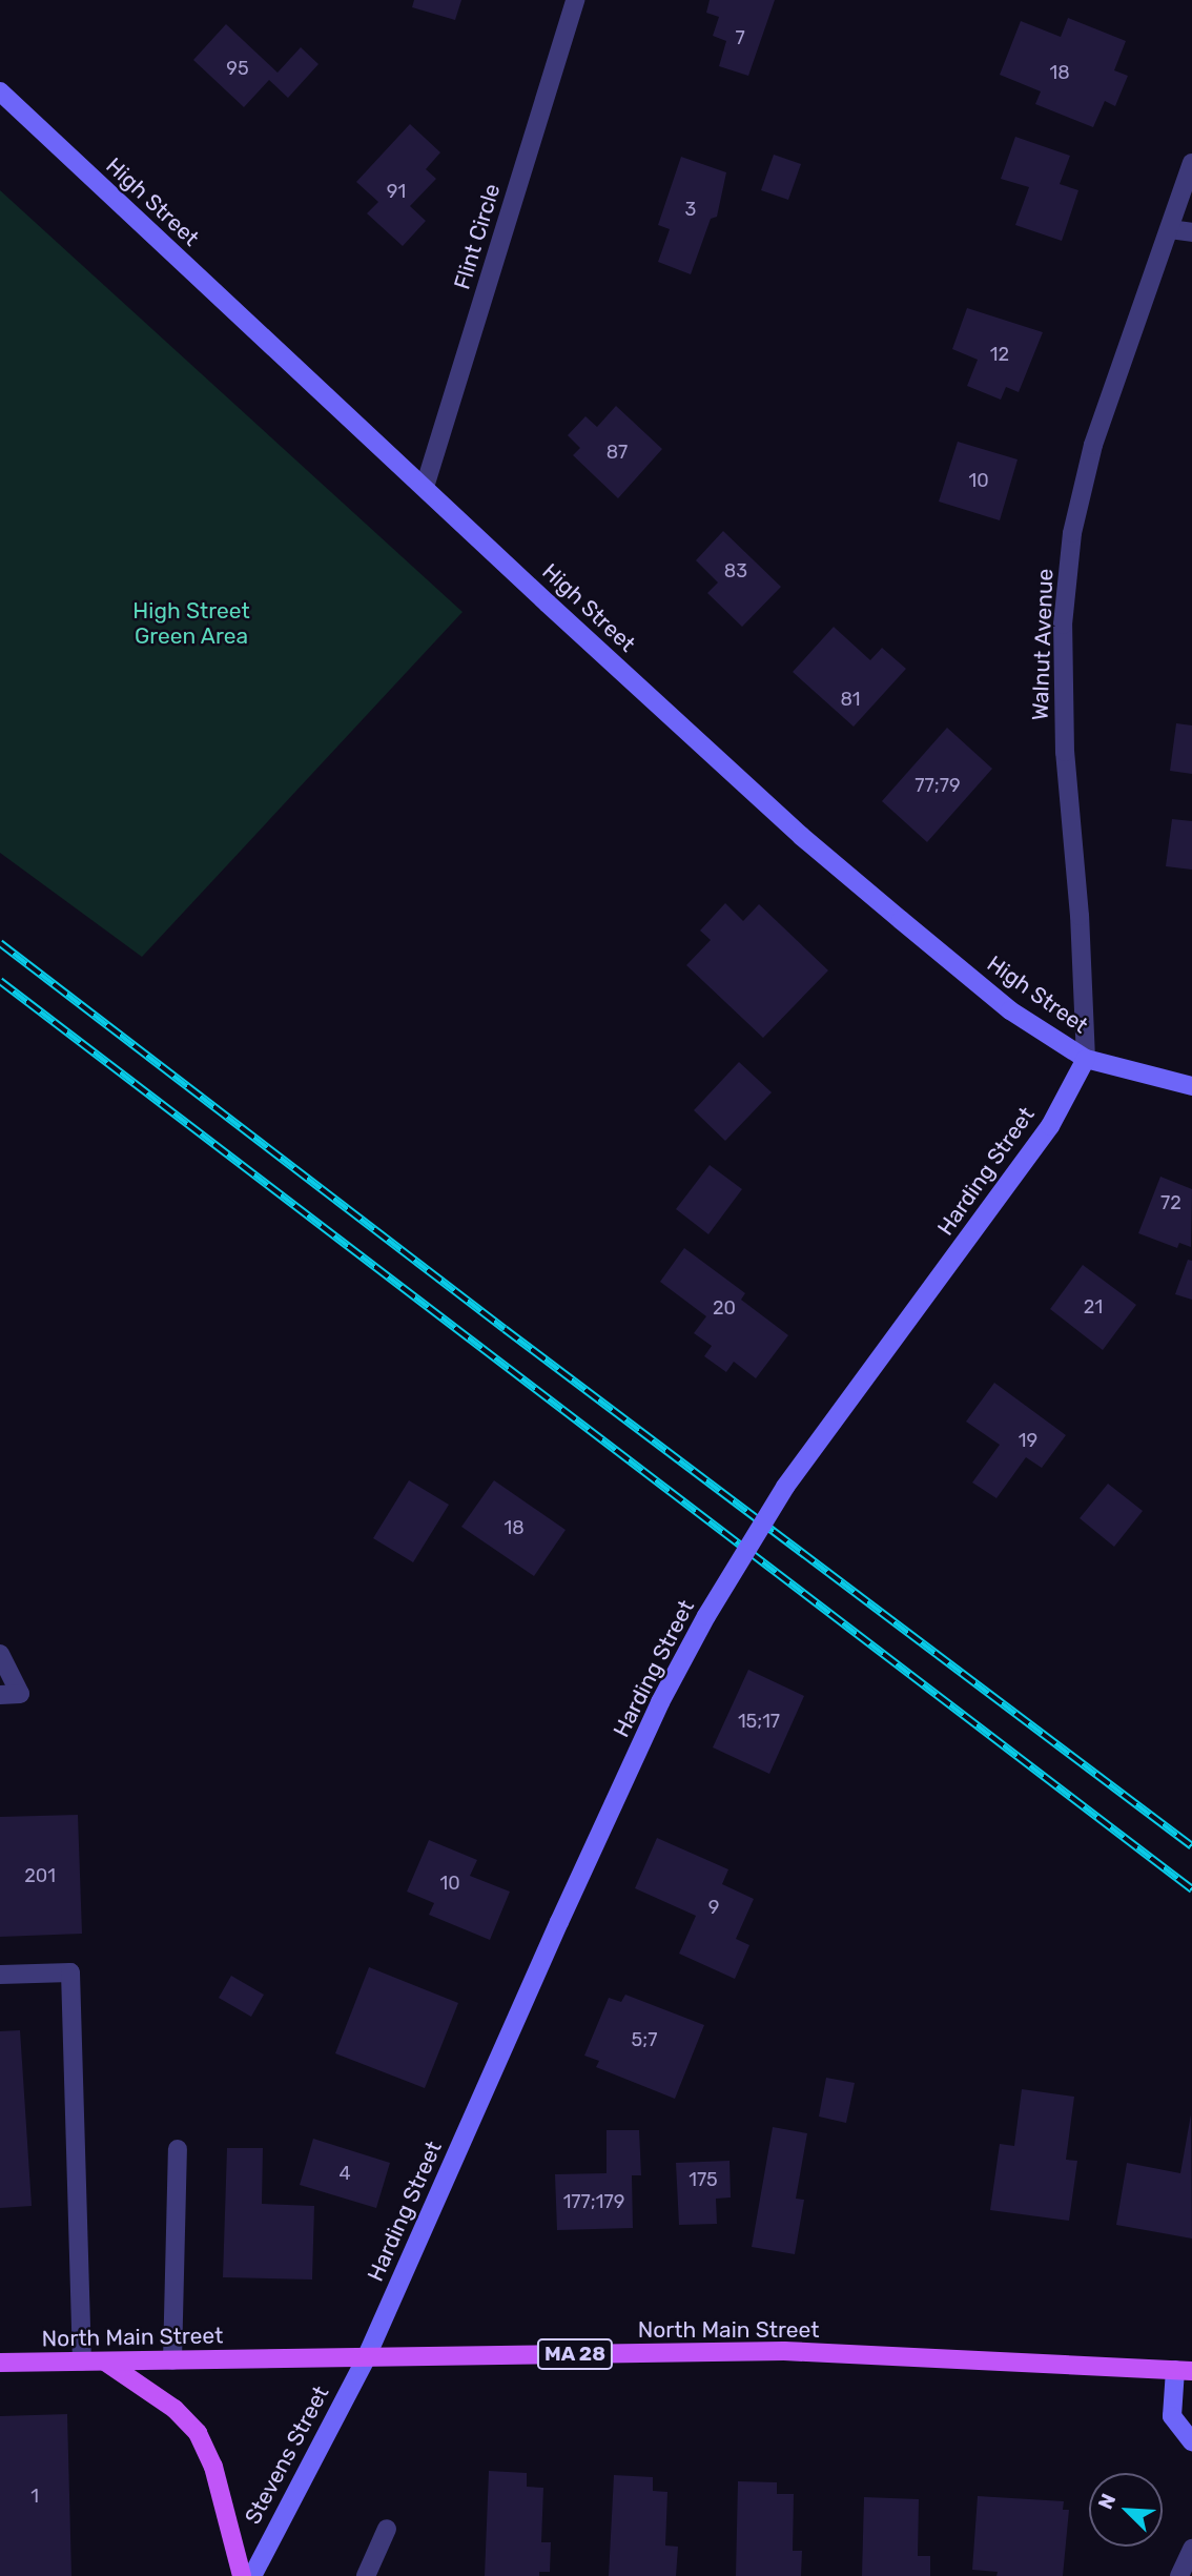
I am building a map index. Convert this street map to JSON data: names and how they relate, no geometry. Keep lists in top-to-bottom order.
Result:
{
  "streets": {
    "main road": [
      "High Street",
      "Harding Street",
      "North Main Street",
      "MA 28",
      "Stevens Street"
    ],
    "street": ["Flint Circle", "Walnut Avenue"]
  },
  "crossings": [
    ["High Street", "Flint Circle"],
    ["High Street", "Walnut Avenue"],
    ["High Street", "Harding Street"],
    ["Walnut Avenue", "Harding Street"],
    ["Harding Street", "North Main Street"],
    ["Harding Street", "Stevens Street"],
    ["North Main Street", "Stevens Street"]
  ],
  "parks": ["High Street Green Area"],
  "house_numbers": [
    "7",
    "95",
    "18",
    "91",
    "3",
    "12",
    "87",
    "10",
    "83",
    "81",
    "77;79",
    "72",
    "21",
    "20",
    "19",
    "18",
    "15;17",
    "201",
    "10",
    "9",
    "5;7",
    "4",
    "175",
    "177;179",
    "1"
  ],
  "north": "top left"
}
